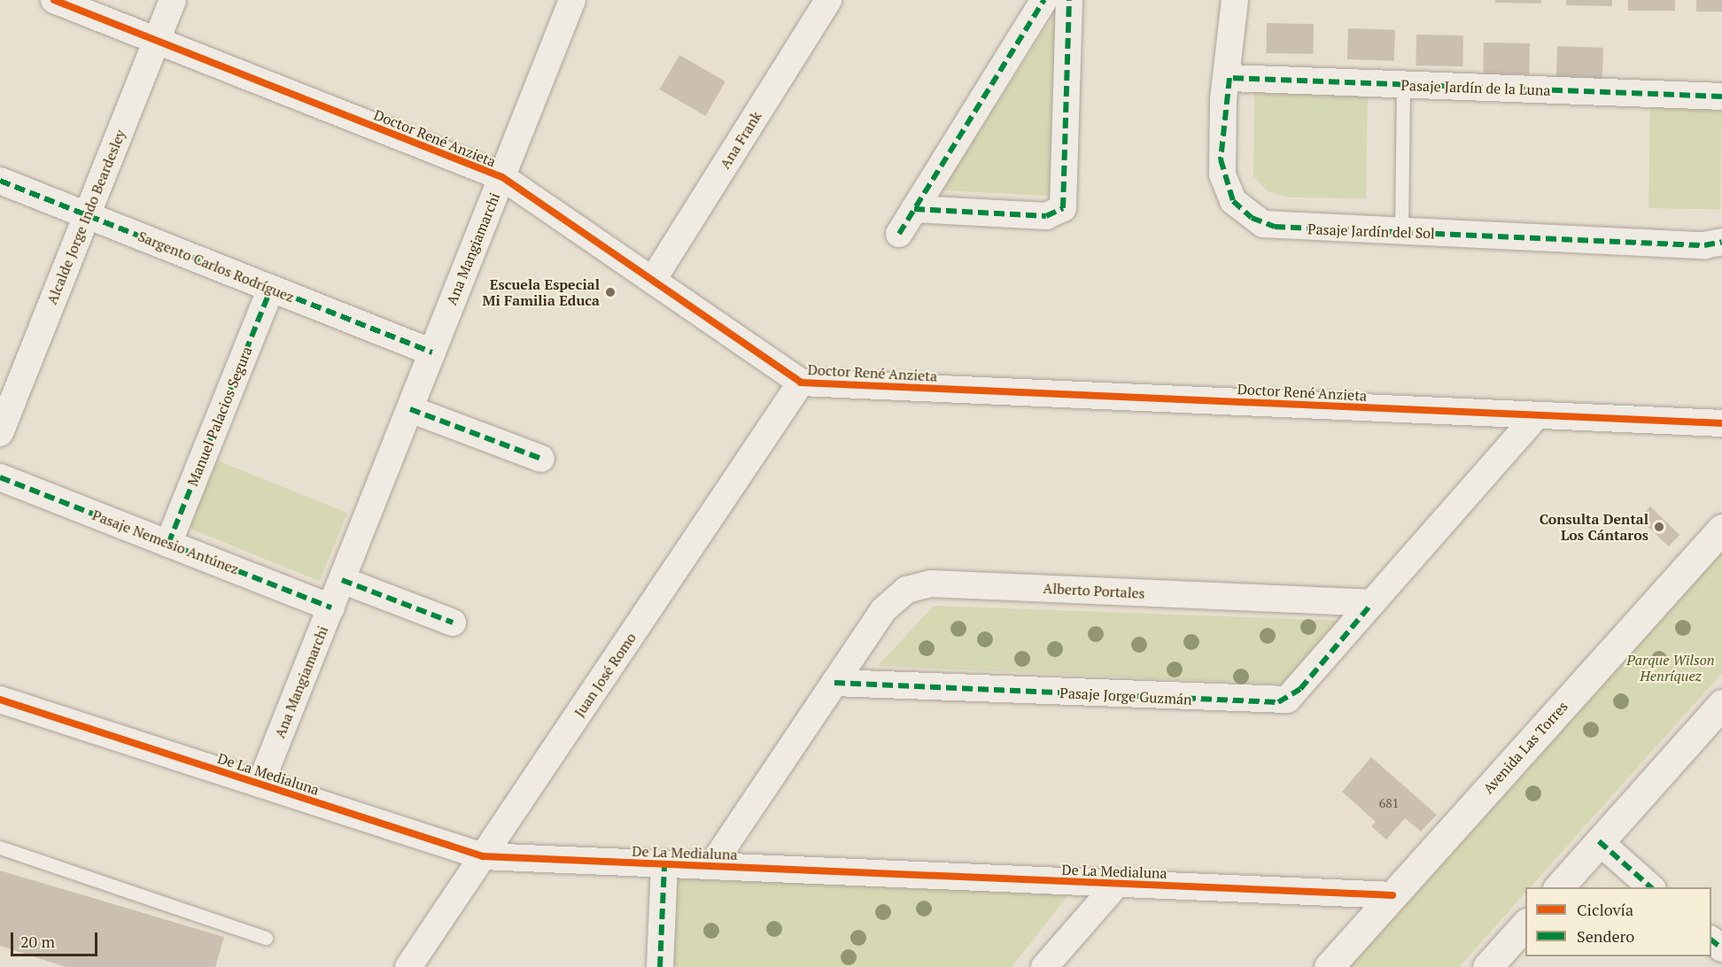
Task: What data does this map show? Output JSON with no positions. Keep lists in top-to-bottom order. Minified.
{"streets":{"street":["Pasaje Jardín de la Luna","Doctor René Anzieta","Ana Frank","Alcalde Jorge Indo Beardesley","Pasaje Jardín del Sol","Ana Mangiamarchi","Sargento Carlos Rodríguez","Manuel Palacios Segura","Pasaje Nemesio Antúnez","Alberto Portales","Juan José Romo","Pasaje Jorge Guzmán","Avenida Las Torres","De La Medialuna"]},"crossings":[["Pasaje Jardín de la Luna","Pasaje Jardín del Sol"],["Doctor René Anzieta","Ana Frank"],["Doctor René Anzieta","Alcalde Jorge Indo Beardesley"],["Doctor René Anzieta","Ana Mangiamarchi"],["Doctor René Anzieta","Juan José Romo"],["Alcalde Jorge Indo Beardesley","Sargento Carlos Rodríguez"],["Ana Mangiamarchi","Sargento Carlos Rodríguez"],["Ana Mangiamarchi","Pasaje Nemesio Antúnez"],["Ana Mangiamarchi","De La Medialuna"],["Sargento Carlos Rodríguez","Manuel Palacios Segura"],["Manuel Palacios Segura","Pasaje Nemesio Antúnez"],["Alberto Portales","Pasaje Jorge Guzmán"],["Alberto Portales","De La Medialuna"],["Juan José Romo","De La Medialuna"],["Avenida Las Torres","De La Medialuna"]],"parks":["Parque Wilson Henríquez"],"places":["Escuela Especial Mi Familia Educa","Consulta Dental Los Cántaros"],"house_numbers":["681"],"legend":["Ciclovía","Sendero"],"scale_bar":"20 m"}
